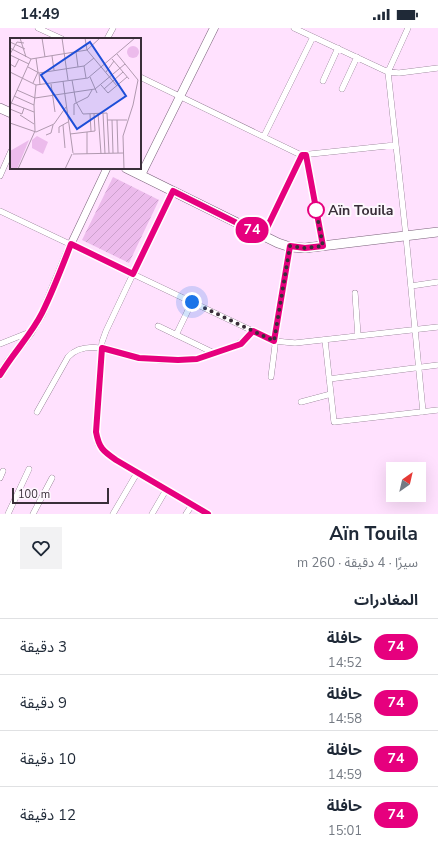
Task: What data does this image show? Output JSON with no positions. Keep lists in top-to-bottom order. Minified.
{"places":["Aïn Touila"],"lines":["bus line 74"],"scale_bar":"100 m","north":"top right","page":{"status":"14:49","on_map":"74","scale":"100 m","heading":[["Aïn Touila","سيرًا · 4 دقيقة · 260 m"],"المغادرات"],"list":[{"mark":"74","name":"حافلة","note":"14:52","value":"3 دقيقة"},{"mark":"74","name":"حافلة","note":"14:58","value":"9 دقيقة"},{"mark":"74","name":"حافلة","note":"14:59","value":"10 دقيقة"},{"mark":"74","name":"حافلة","note":"15:01","value":"12 دقيقة"}]}}
